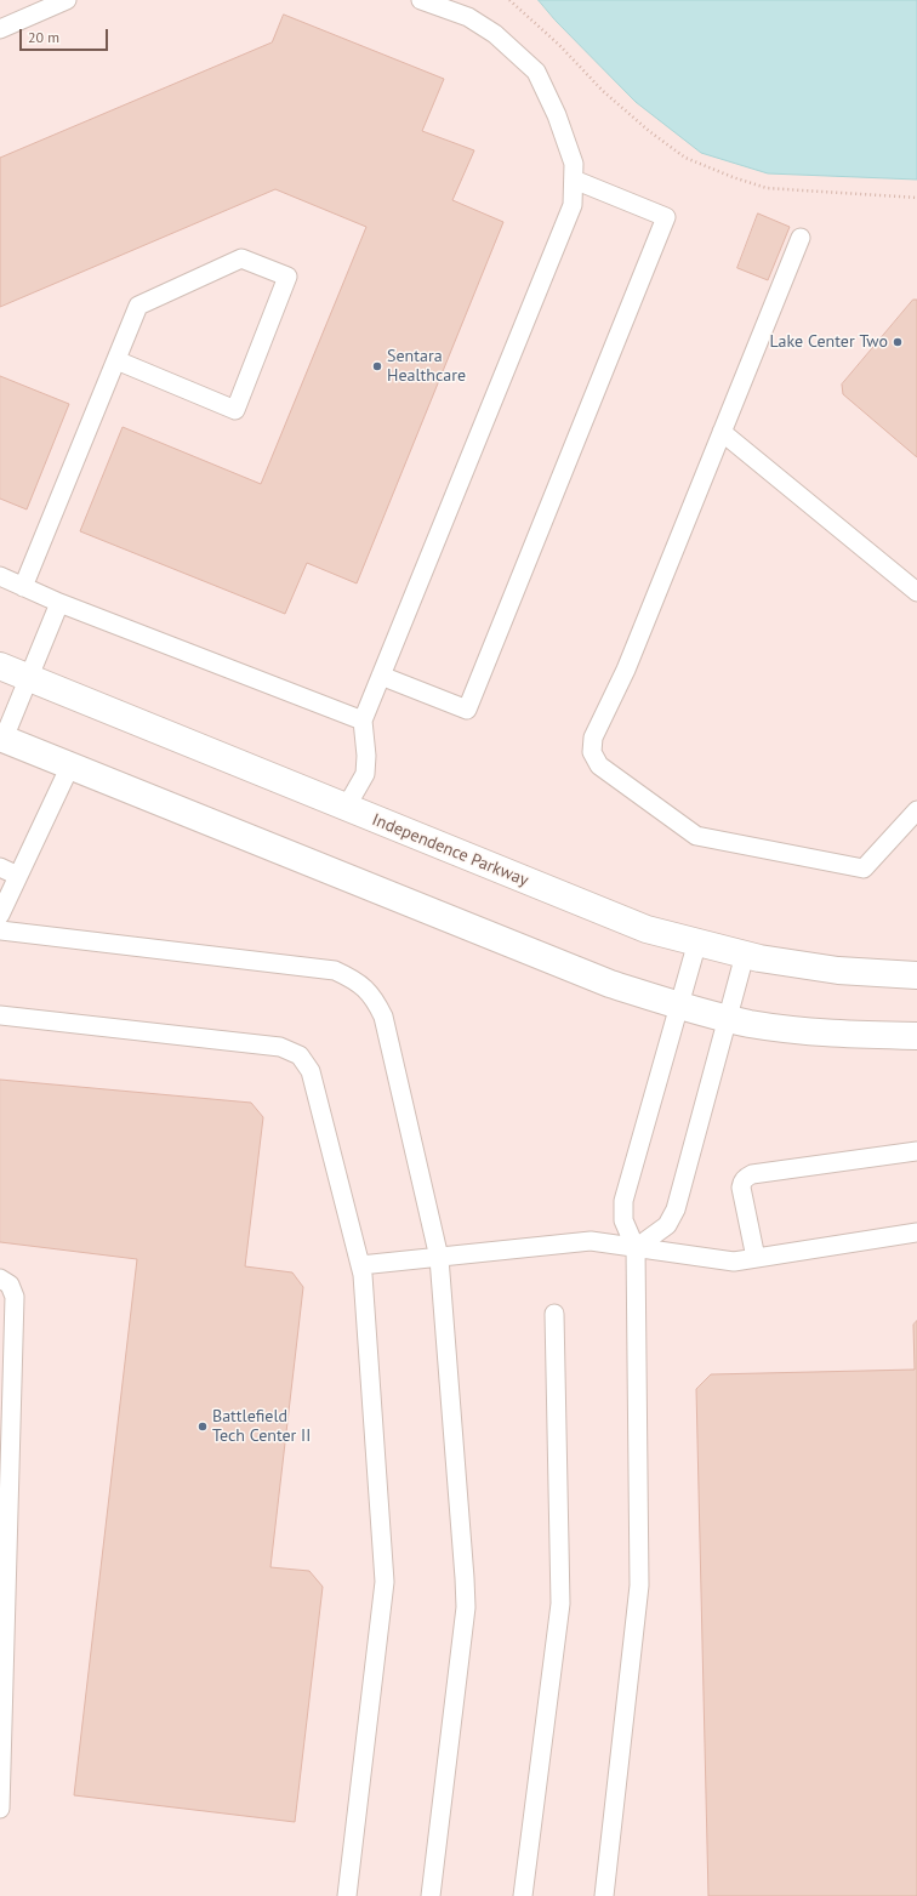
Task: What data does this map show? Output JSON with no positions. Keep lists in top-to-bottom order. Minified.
{"streets":{"street":["Independence Parkway"]},"places":["Lake Center Two","Sentara Healthcare","Battlefield Tech Center II"],"scale_bar":"20 m"}
